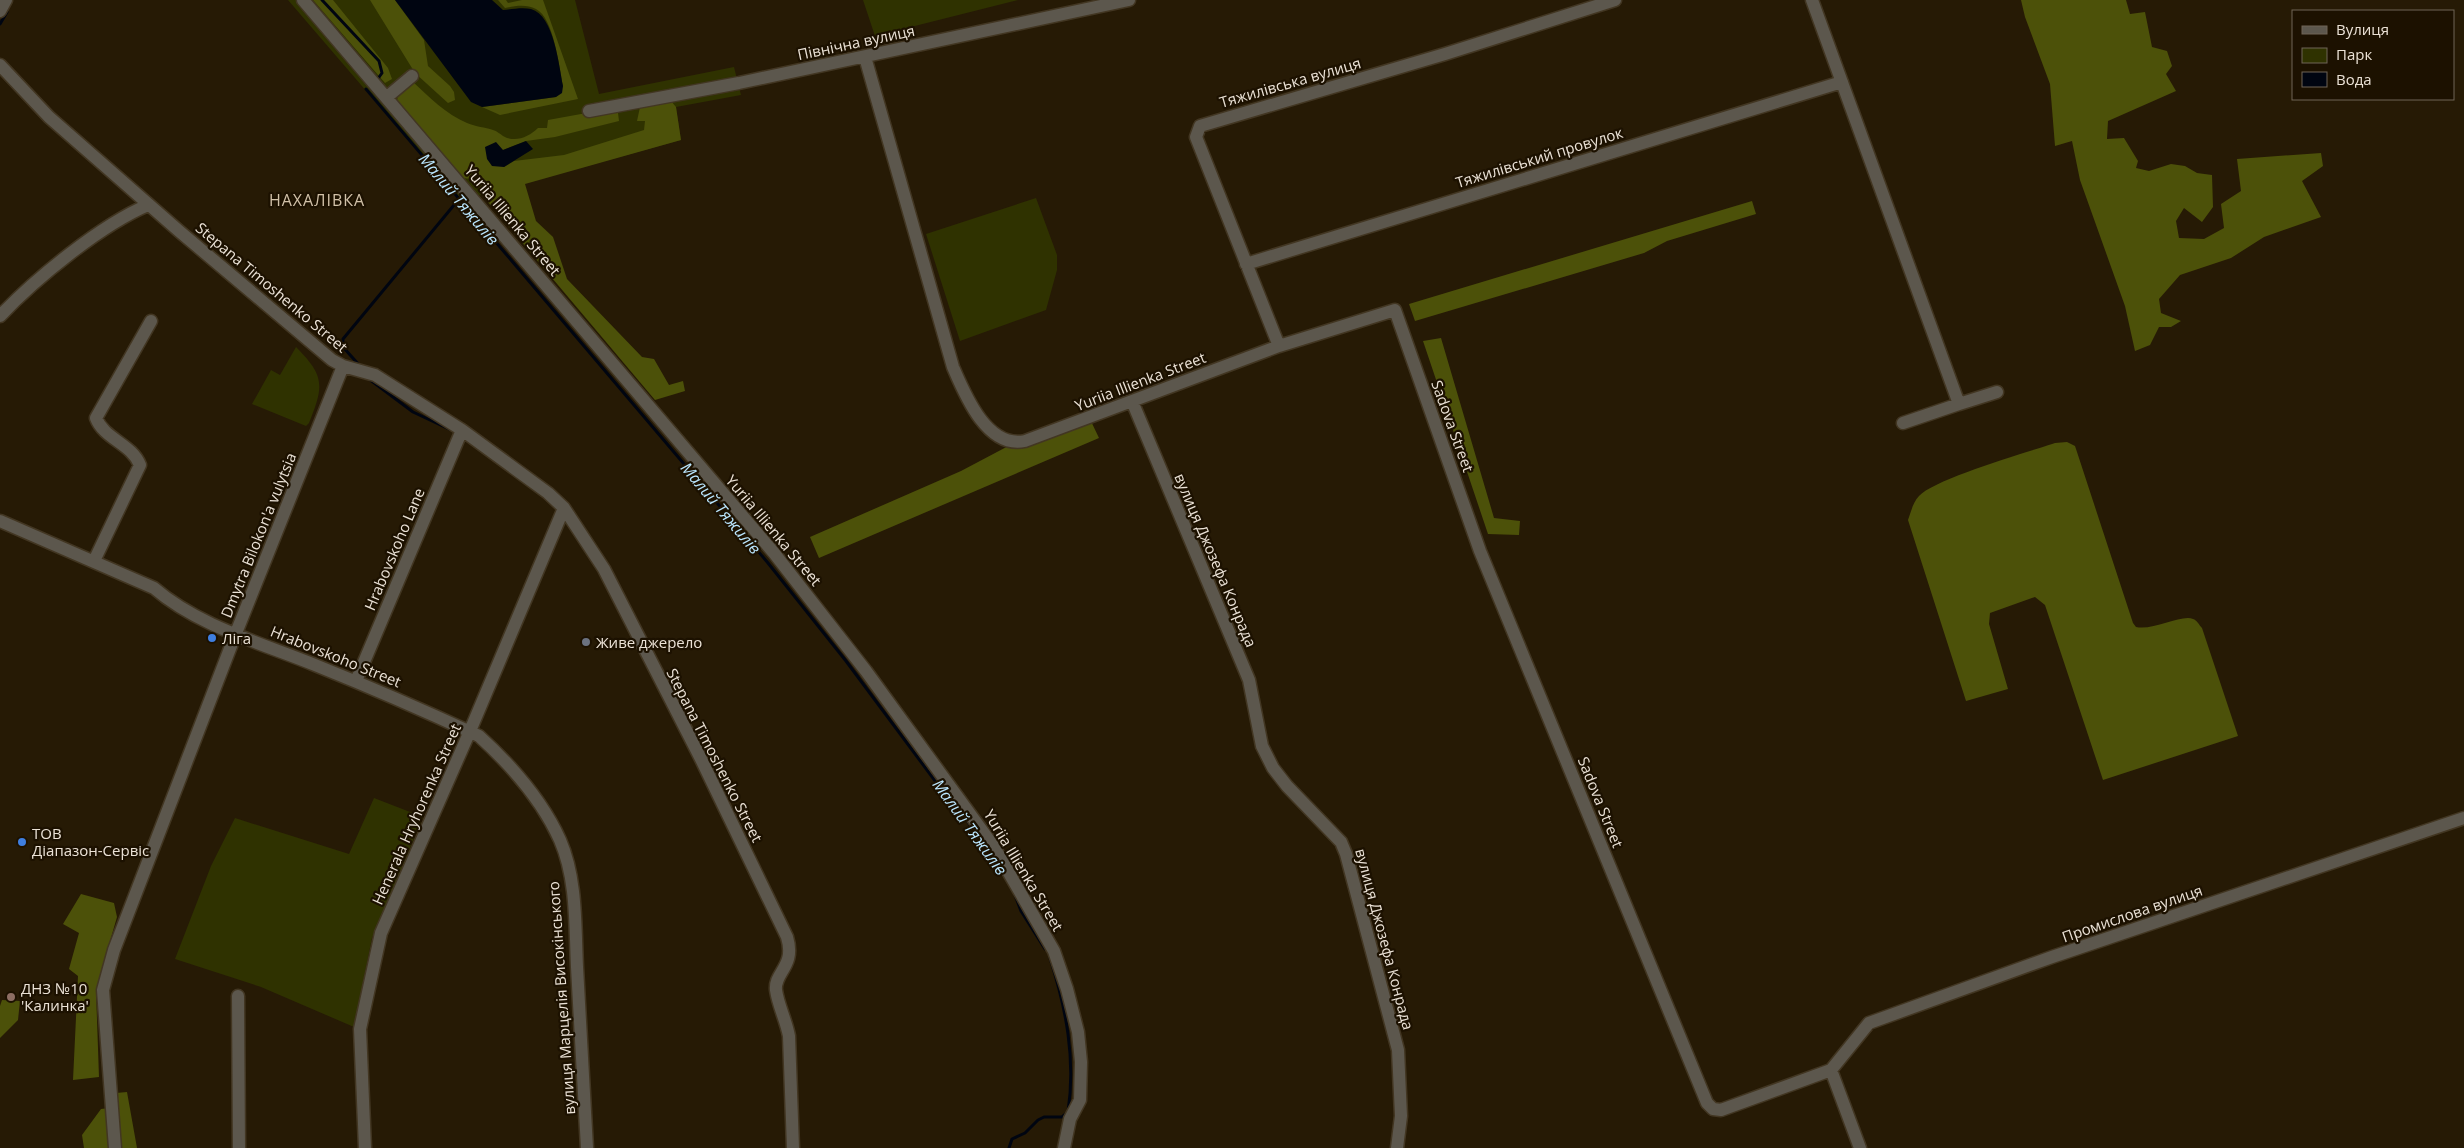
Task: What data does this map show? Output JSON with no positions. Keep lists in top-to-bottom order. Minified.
{"streets":{"street":["Північна вулиця","Тяжилівська вулиця","Тяжилівський провулок","Yuriia Illienka Street","Stepana Timoshenko Street","Sadova Street","Dmytra Bilokon'a vulytsia","Hrabovskoho Lane","вулиця Джозефа Конрада","Hrabovskoho Street","Henerala Hryhorenka Street","Промислова вулиця","вулиця Марцелія Високінського"]},"crossings":[["Північна вулиця","Yuriia Illienka Street"],["Тяжилівська вулиця","Тяжилівський провулок"],["Тяжилівська вулиця","Yuriia Illienka Street"],["Yuriia Illienka Street","Sadova Street"],["Yuriia Illienka Street","вулиця Джозефа Конрада"],["Stepana Timoshenko Street","Dmytra Bilokon'a vulytsia"],["Stepana Timoshenko Street","Hrabovskoho Lane"],["Stepana Timoshenko Street","Henerala Hryhorenka Street"],["Sadova Street","Промислова вулиця"],["Dmytra Bilokon'a vulytsia","Hrabovskoho Street"],["Hrabovskoho Lane","Hrabovskoho Street"],["Hrabovskoho Street","Henerala Hryhorenka Street"],["Hrabovskoho Street","вулиця Марцелія Високінського"],["Henerala Hryhorenka Street","вулиця Марцелія Високінського"]],"districts":["НАХАЛІВКА"],"water":["Малий Тяжилів"],"places":["Ліга","Живе джерело","ТОВ Діапазон-Сервіс","ДНЗ №10 'Калинка'"],"legend":["Вулиця","Парк","Вода"]}
